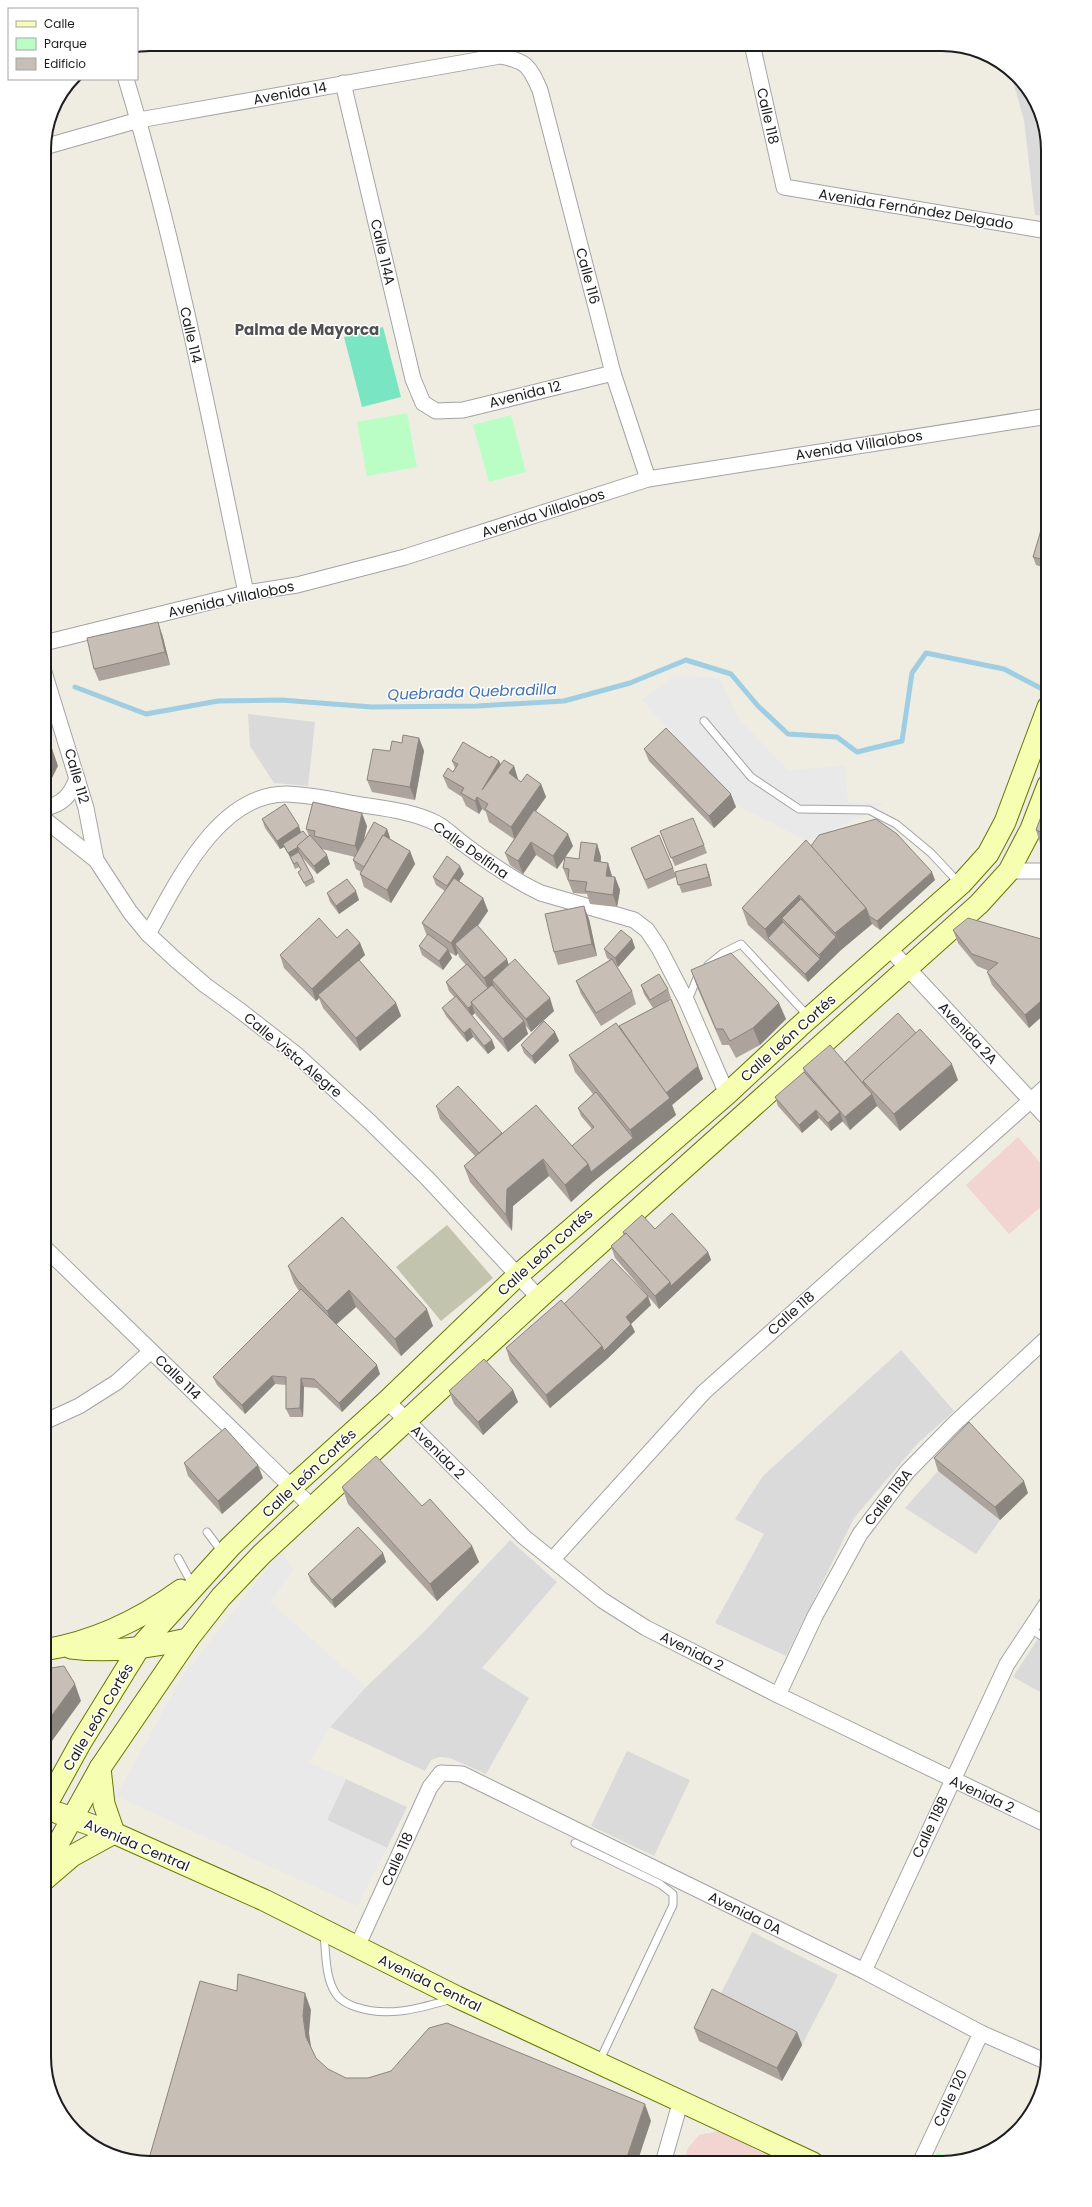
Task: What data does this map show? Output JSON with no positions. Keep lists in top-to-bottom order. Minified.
{"streets":{"main road":["Calle León Cortés","Avenida Central"],"street":["Avenida 14","Calle 118","Avenida Fernández Delgado","Calle 114A","Calle 116","Calle 114","Avenida 12","Avenida Villalobos","Calle 112","Calle Delfina","Avenida 2A","Calle Vista Alegre","Avenida 2","Calle 118A","Calle 118B","Avenida 0A","Calle 120"]},"crossings":[["Avenida 14","Calle 114A"],["Avenida 14","Calle 116"],["Avenida 14","Calle 114"],["Calle 118","Avenida Fernández Delgado"],["Calle 118","Avenida 2A"],["Calle 118","Avenida 2"],["Calle 118","Avenida Central"],["Calle 118","Avenida 0A"],["Calle 114A","Avenida 12"],["Calle 116","Avenida 12"],["Calle 116","Avenida Villalobos"],["Calle 114","Avenida Villalobos"],["Calle 114","Calle León Cortés"],["Calle 112","Calle Vista Alegre"],["Calle Delfina","Calle León Cortés"],["Calle Delfina","Calle Vista Alegre"],["Avenida 2A","Calle León Cortés"],["Calle León Cortés","Calle Vista Alegre"],["Calle León Cortés","Avenida 2"],["Calle León Cortés","Avenida Central"],["Avenida 2","Calle 118A"],["Avenida 2","Calle 118B"],["Calle 118B","Avenida 0A"],["Avenida 0A","Calle 120"]],"districts":["Palma de Mayorca"],"water":["Quebrada Quebradilla"],"legend":["Calle","Parque","Edificio"]}
